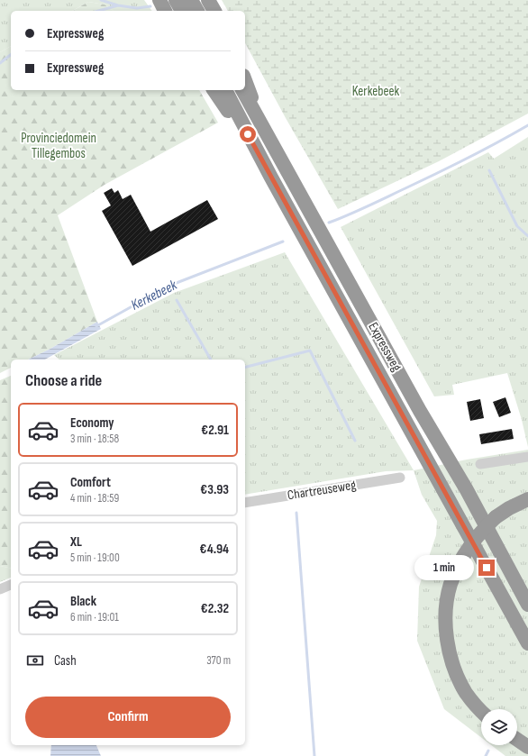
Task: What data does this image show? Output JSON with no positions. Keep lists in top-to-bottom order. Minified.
{"streets":{"highway":["Expressweg"],"street":["Chartreuseweg"]},"water":["Kerkebeek"],"parks":["Kerkebeek","Provinciedomein Tillegembos"],"page":{"banner":["Expressweg","Expressweg"],"heading":"Choose a ride","list":[{"name":"Economy","note":"3 min · 18:58","value":"€2.91"},{"name":"Comfort","note":"4 min · 18:59","value":"€3.93"},{"name":"XL","note":"5 min · 19:00","value":"€4.94"},{"name":"Black","note":"6 min · 19:01","value":"€2.32"}],"bubble":"1 min","pay":["Cash","370 m"],"buttons":"Confirm"}}
